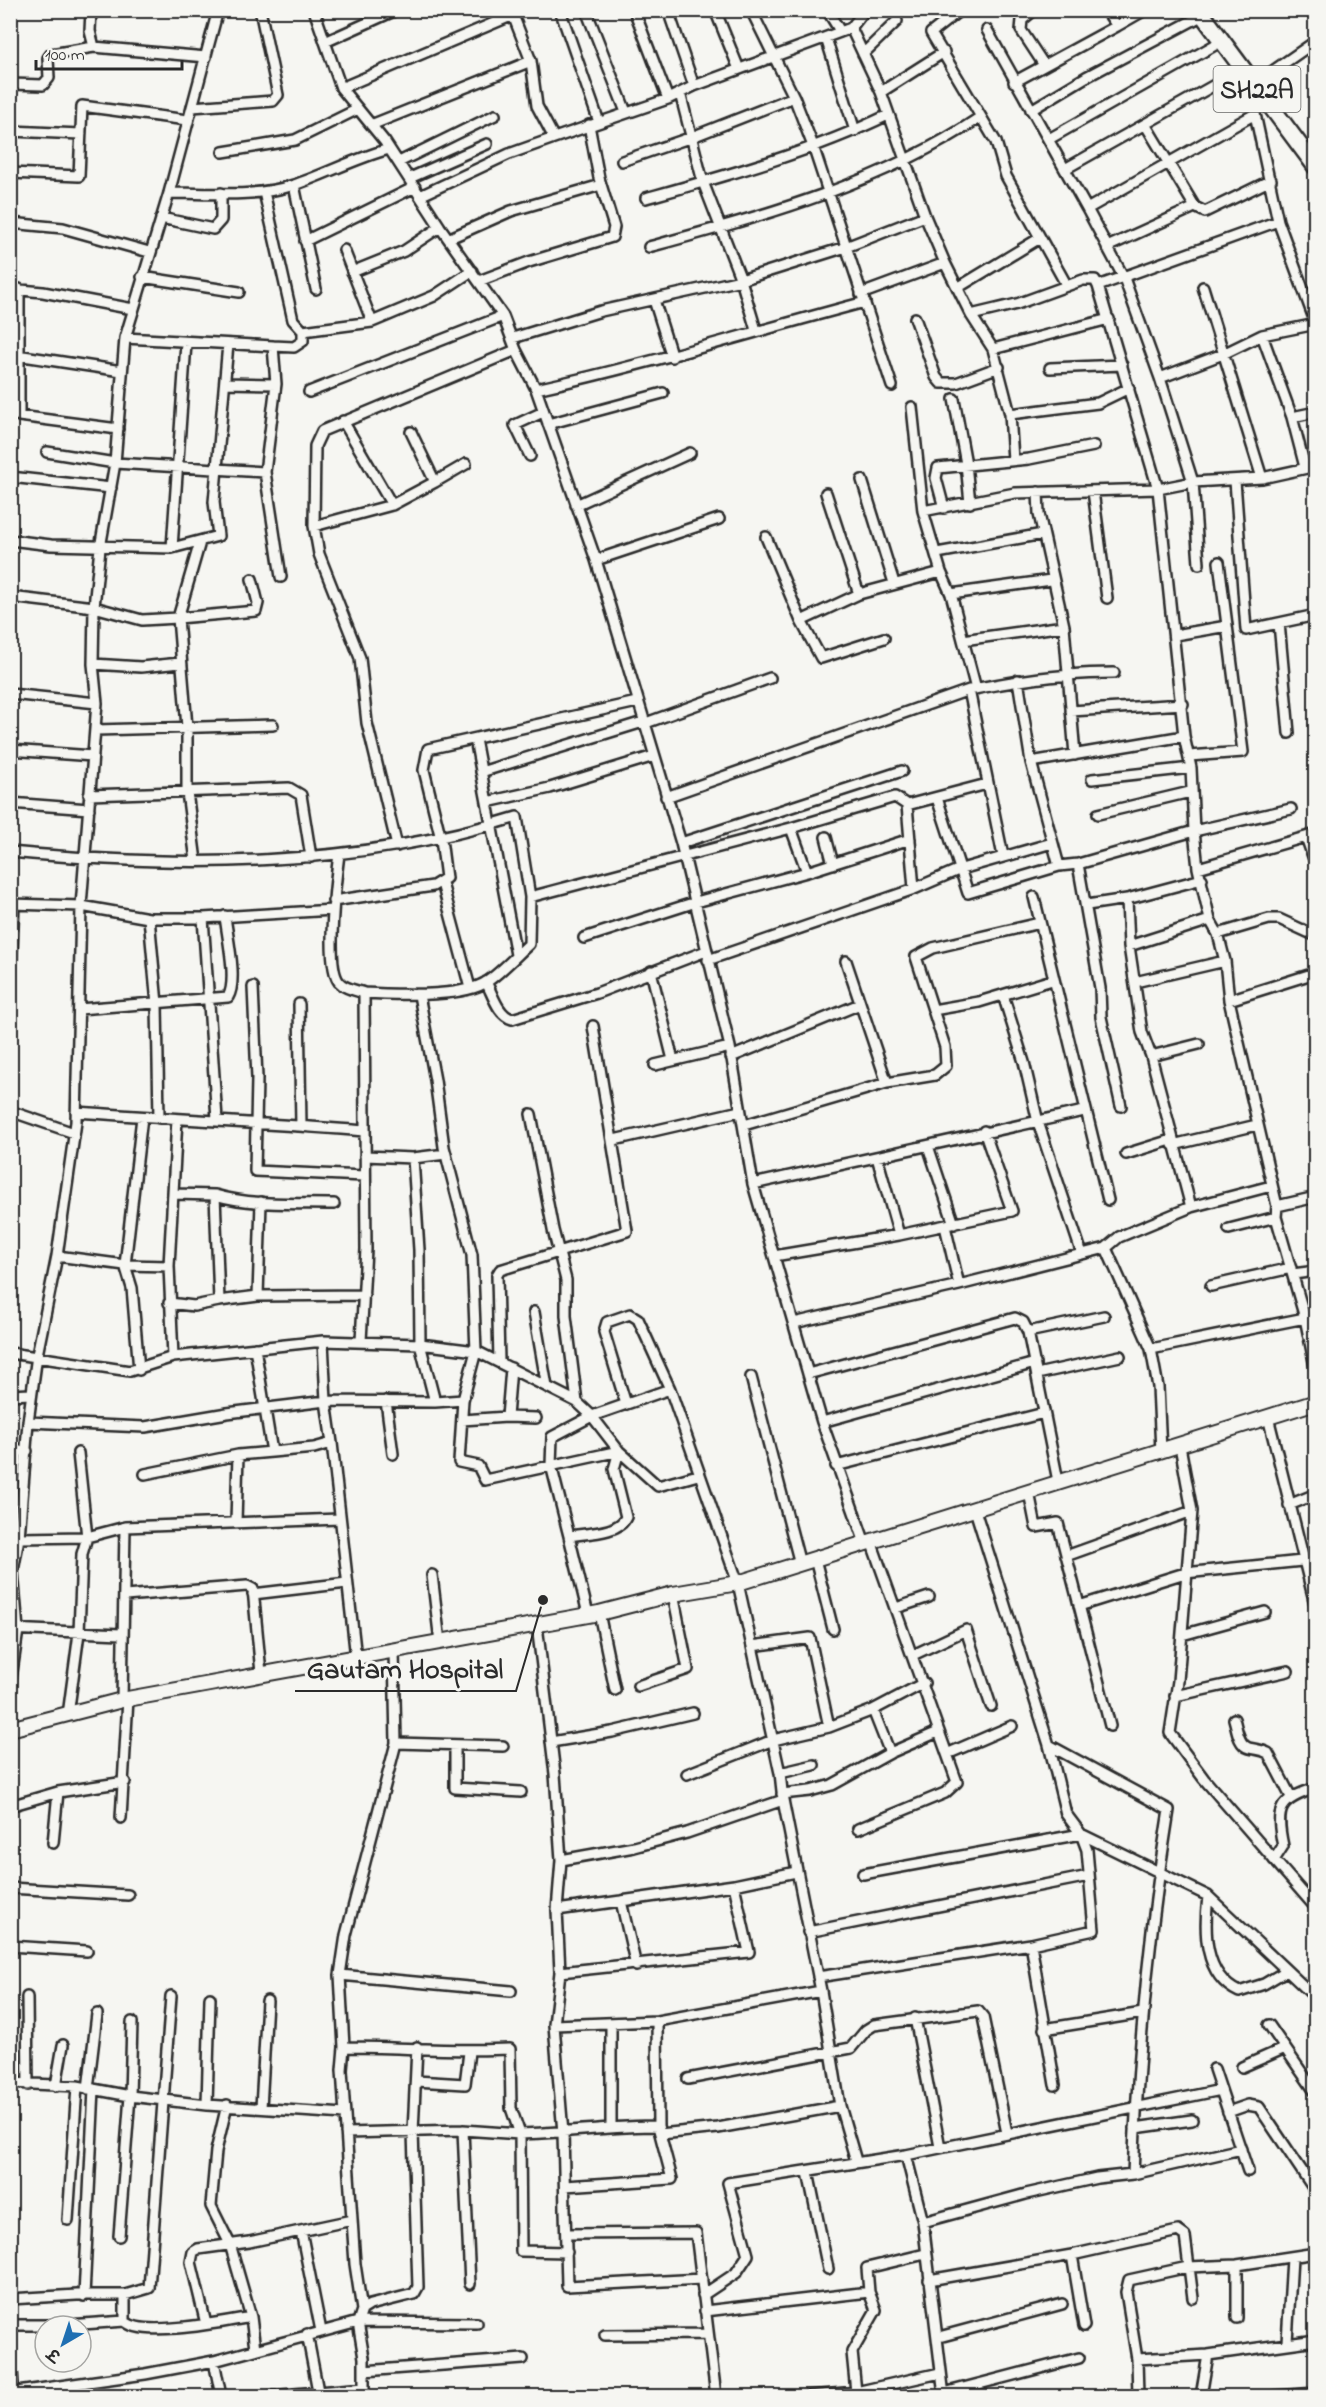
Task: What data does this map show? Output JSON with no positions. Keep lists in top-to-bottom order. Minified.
{"streets":{"main road":["SH22A"]},"places":["Gautam Hospital"],"scale_bar":"100 m","north":"bottom left"}
